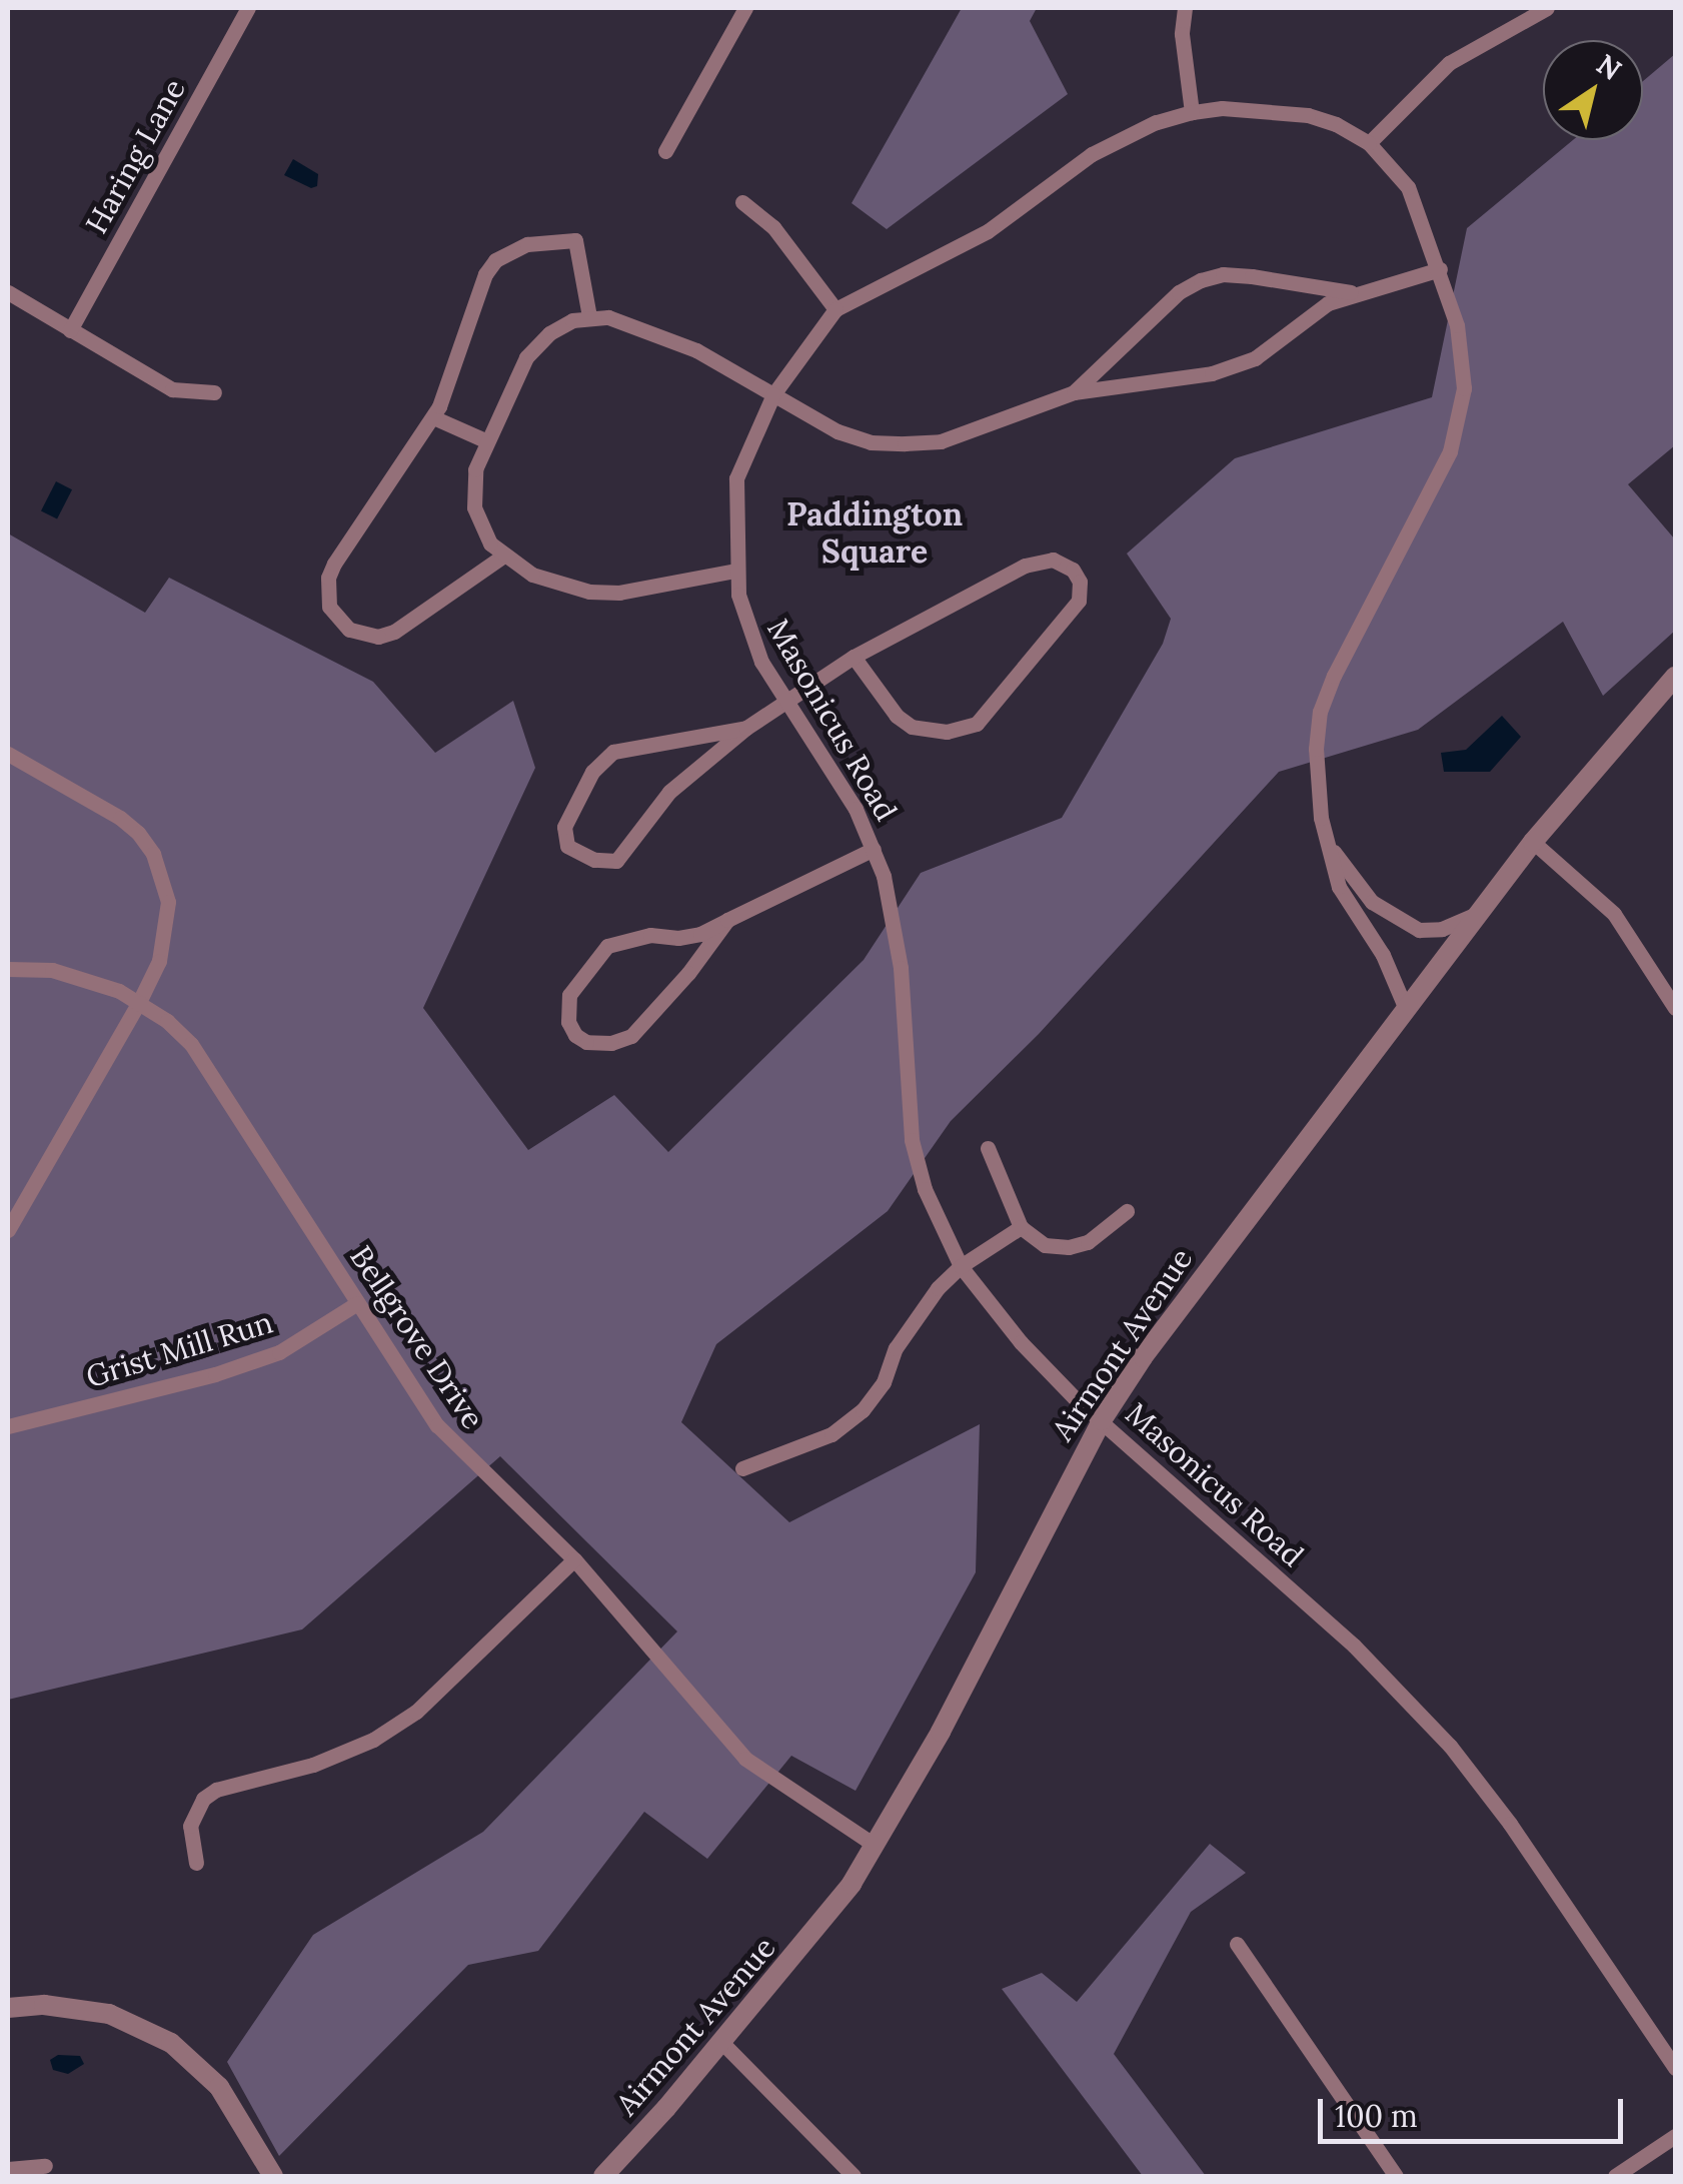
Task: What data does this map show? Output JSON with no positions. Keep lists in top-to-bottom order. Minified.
{"streets":{"street":["Haring Lane","Masonicus Road","Bellgrove Drive","Airmont Avenue","Grist Mill Run"]},"crossings":[["Masonicus Road","Airmont Avenue"],["Bellgrove Drive","Airmont Avenue"],["Bellgrove Drive","Grist Mill Run"]],"districts":["Paddington Square"],"scale_bar":"100 m","north":"top right"}
